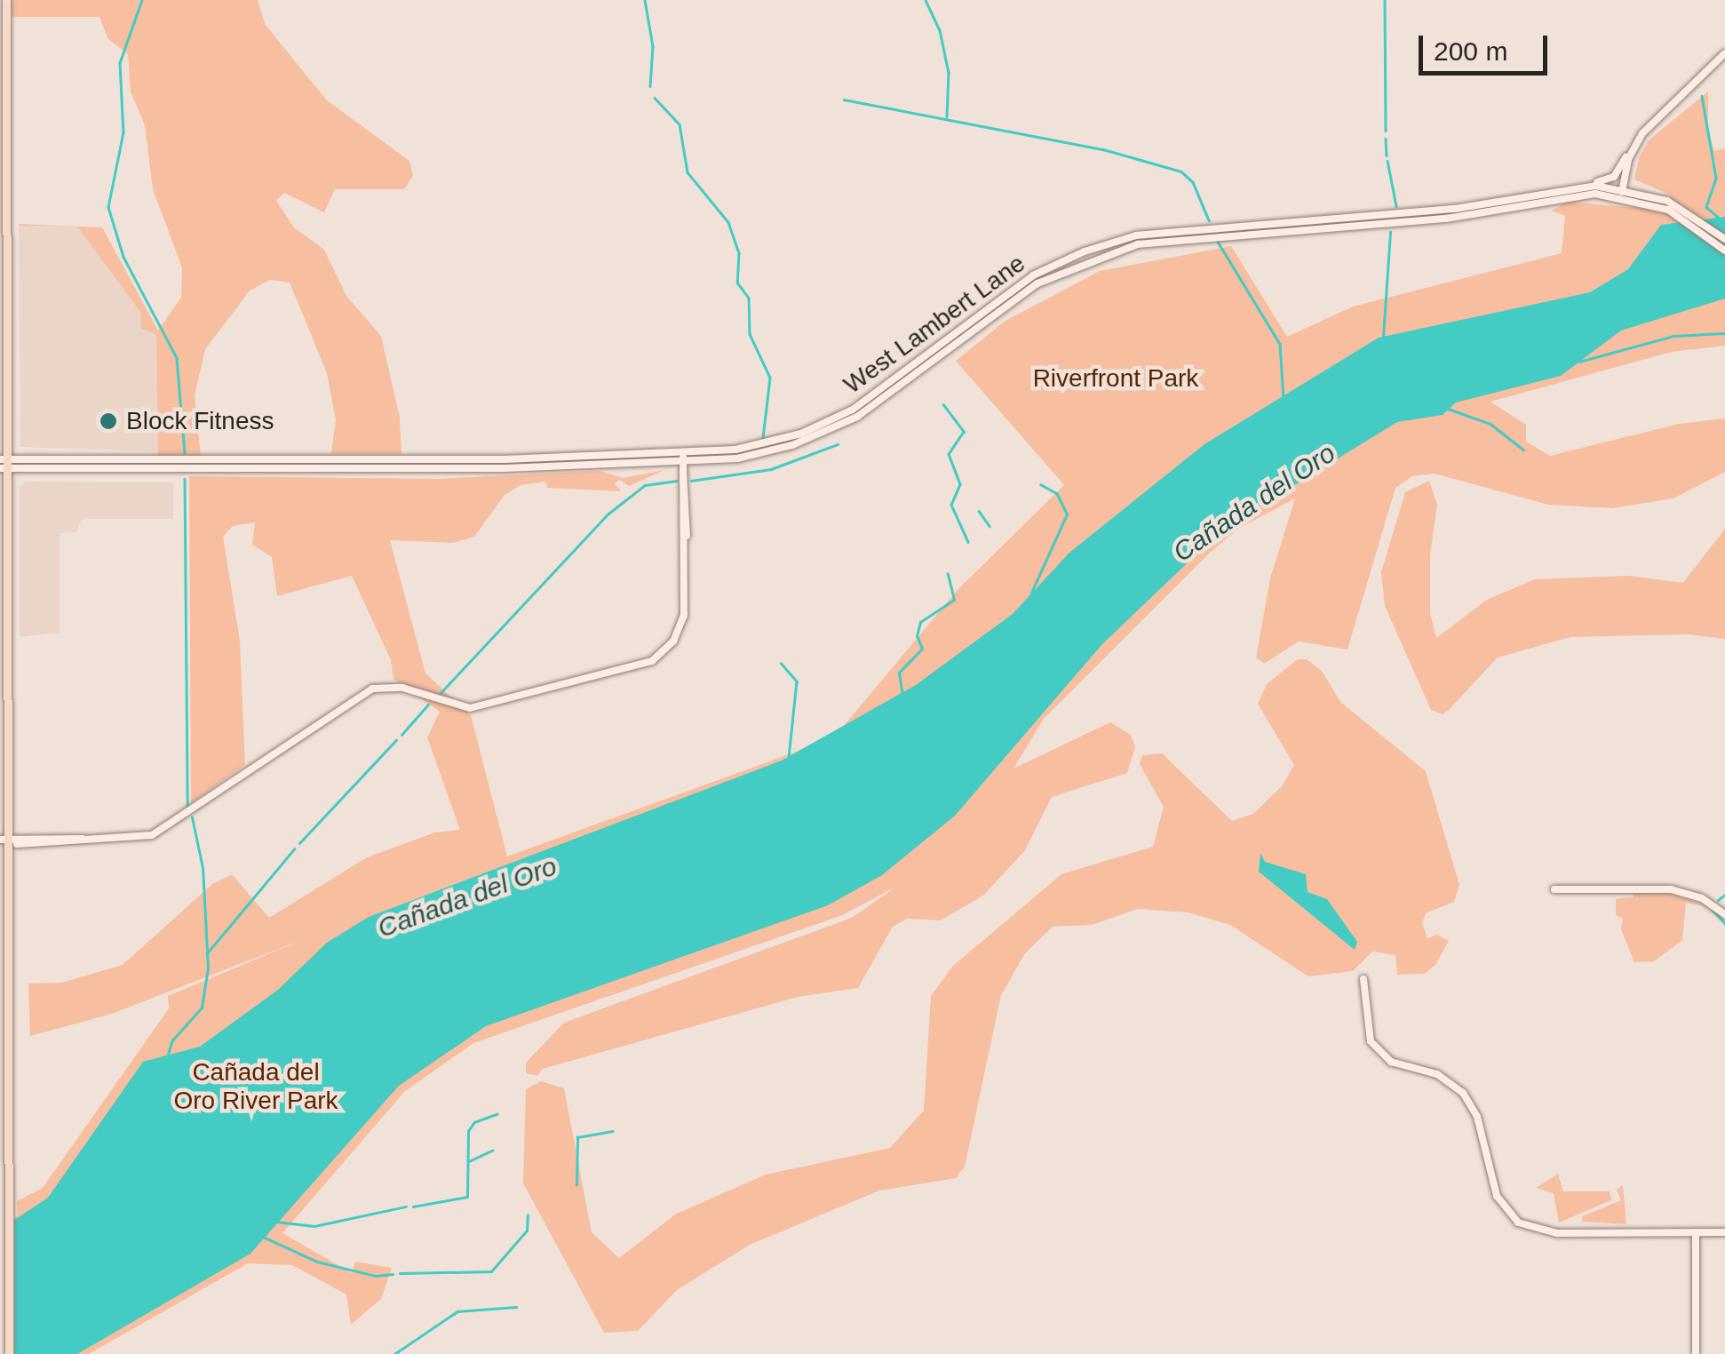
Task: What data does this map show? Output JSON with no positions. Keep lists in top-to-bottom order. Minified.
{"streets":{"main road":["West Lambert Lane"]},"water":["Cañada del Oro"],"parks":["Riverfront Park","Cañada del Oro River Park"],"places":["Block Fitness"],"scale_bar":"200 m"}
